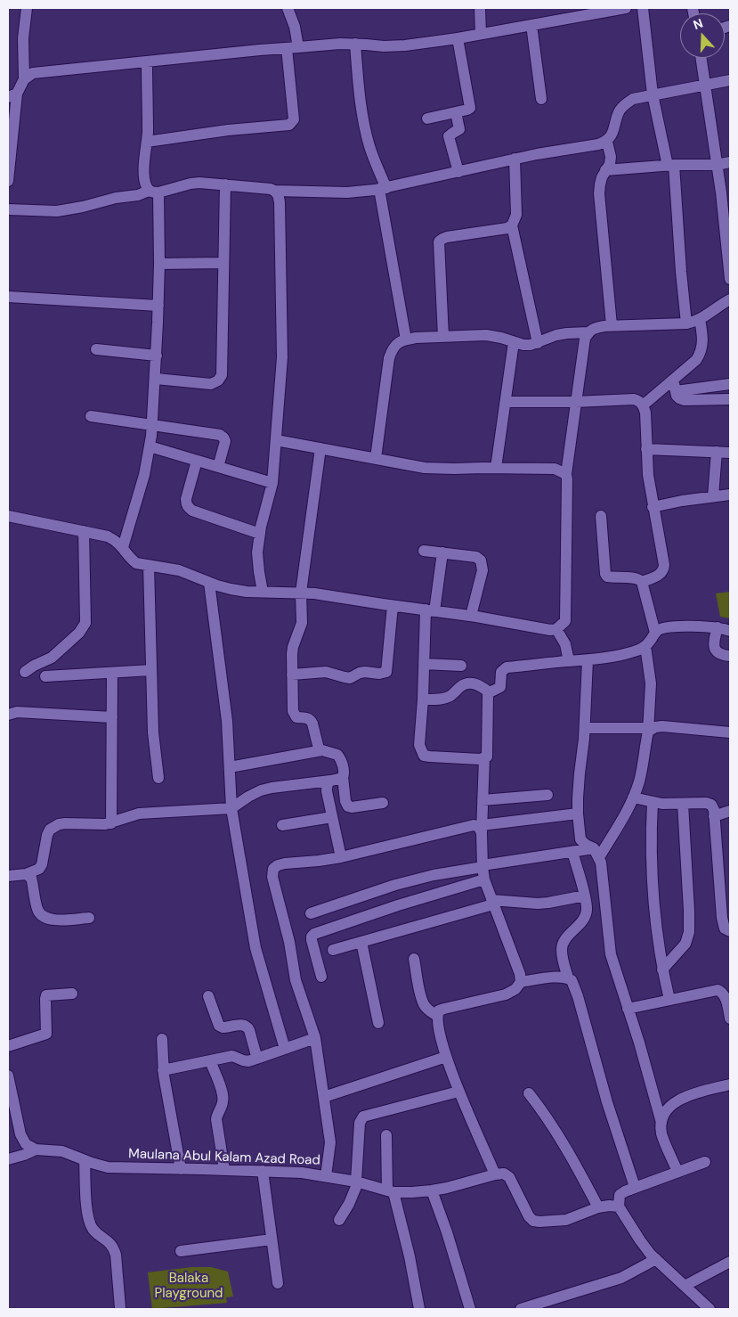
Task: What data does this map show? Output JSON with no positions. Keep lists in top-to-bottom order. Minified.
{"streets":{"street":["Maulana Abul Kalam Azad Road"]},"parks":["Balaka Playground"],"north":"top"}
